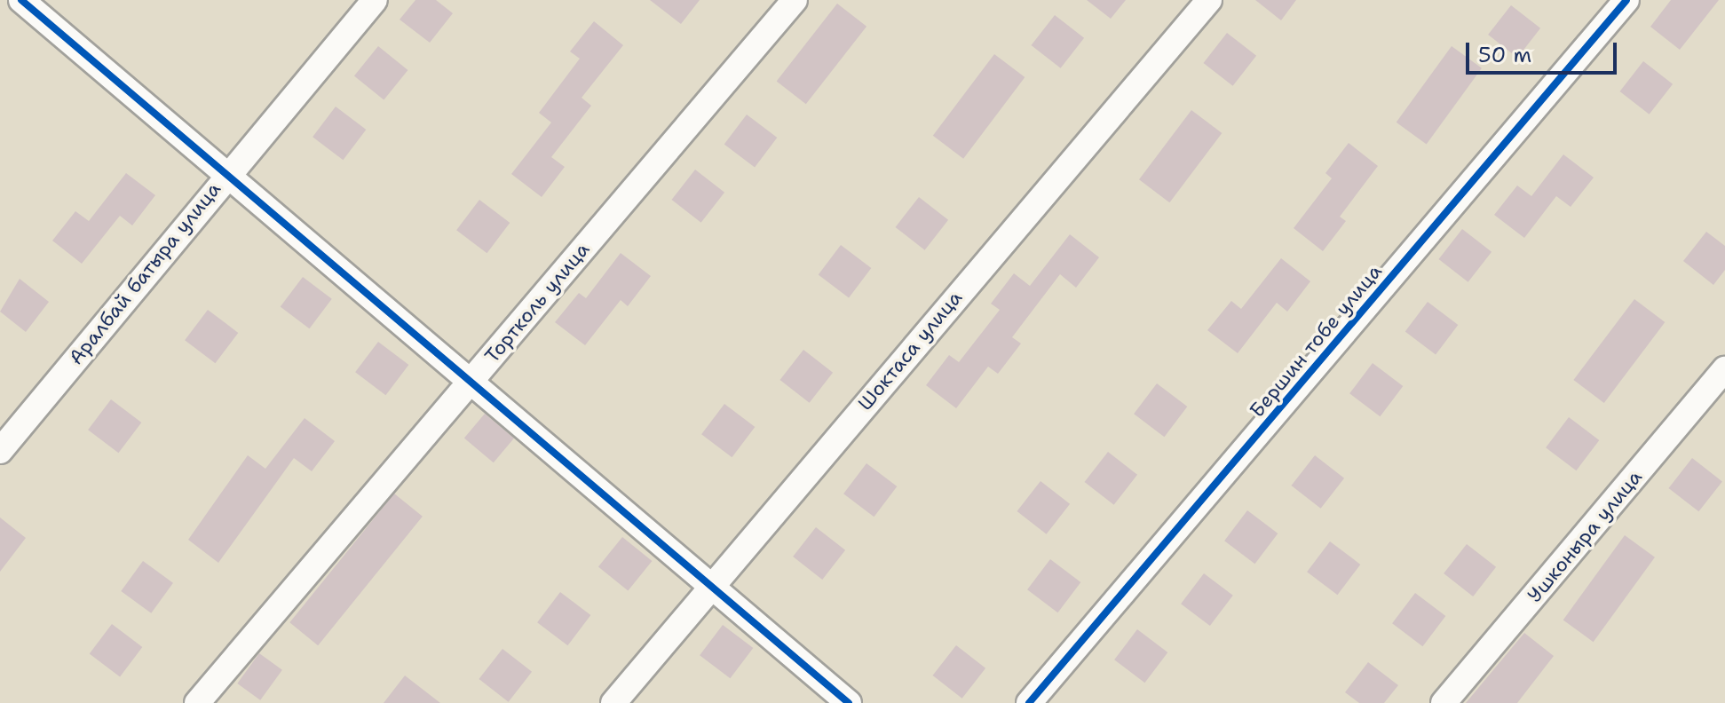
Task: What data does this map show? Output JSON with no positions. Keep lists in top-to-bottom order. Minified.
{"streets":{"street":["Аралбай батыра улица","Тортколь улица","Бершин тобе улица","Шоктаса улица","Ушконыра улица"]},"scale_bar":"50 m"}
